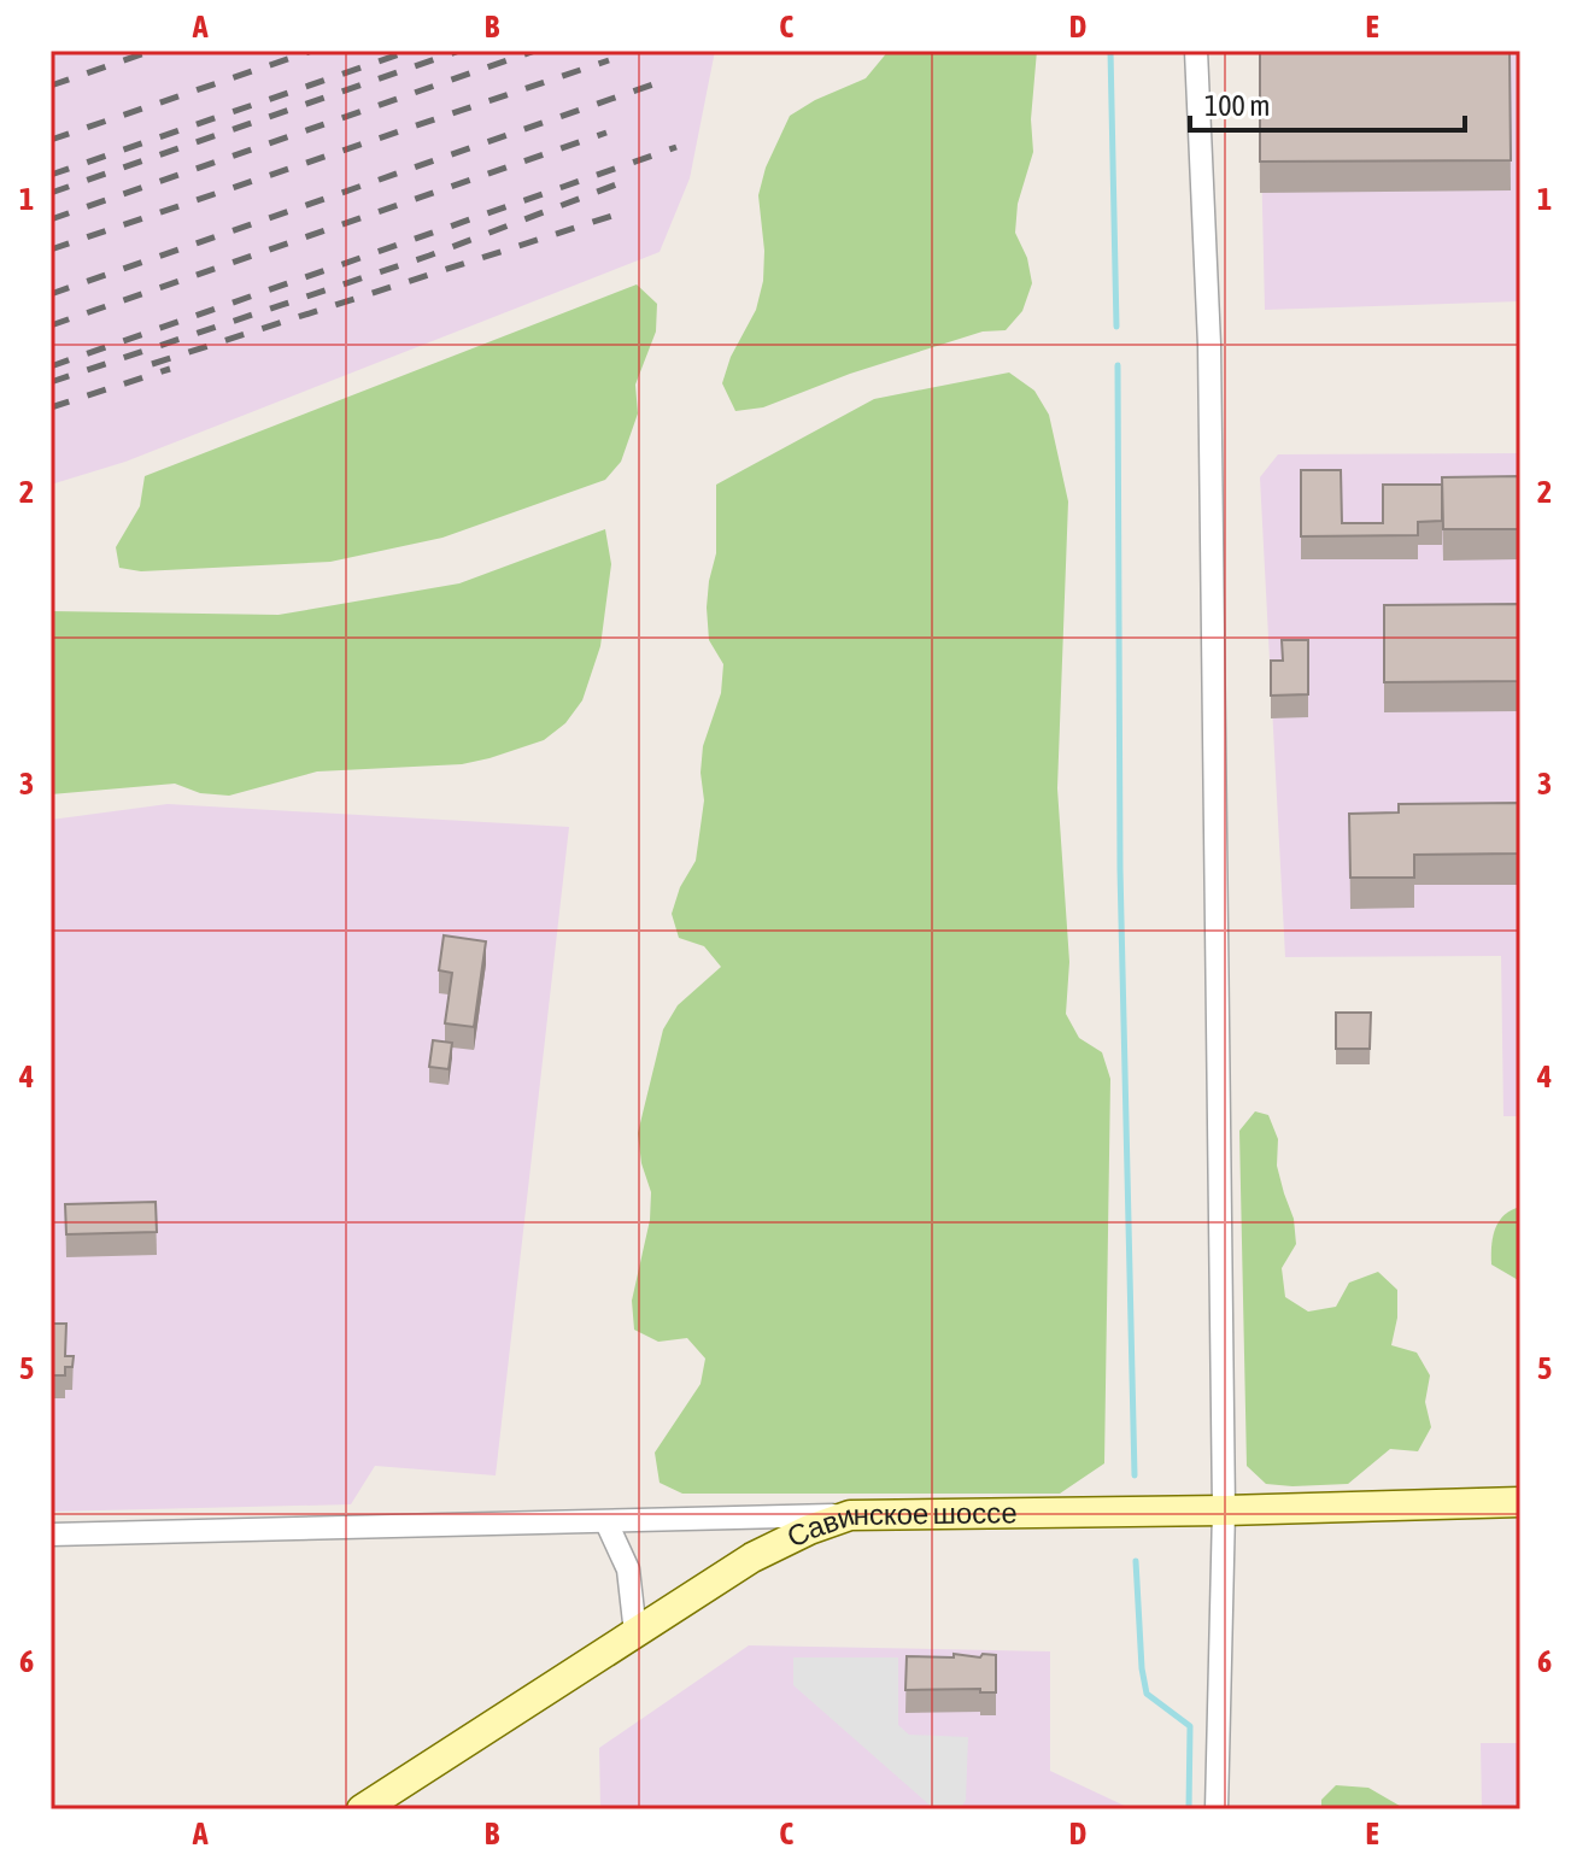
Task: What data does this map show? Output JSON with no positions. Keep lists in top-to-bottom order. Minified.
{"streets":{"street":["Савинское шоссе"]},"scale_bar":"100 m","grid":{"columns":["A","B","C","D","E"],"rows":["1","2","3","4","5","6"]}}
